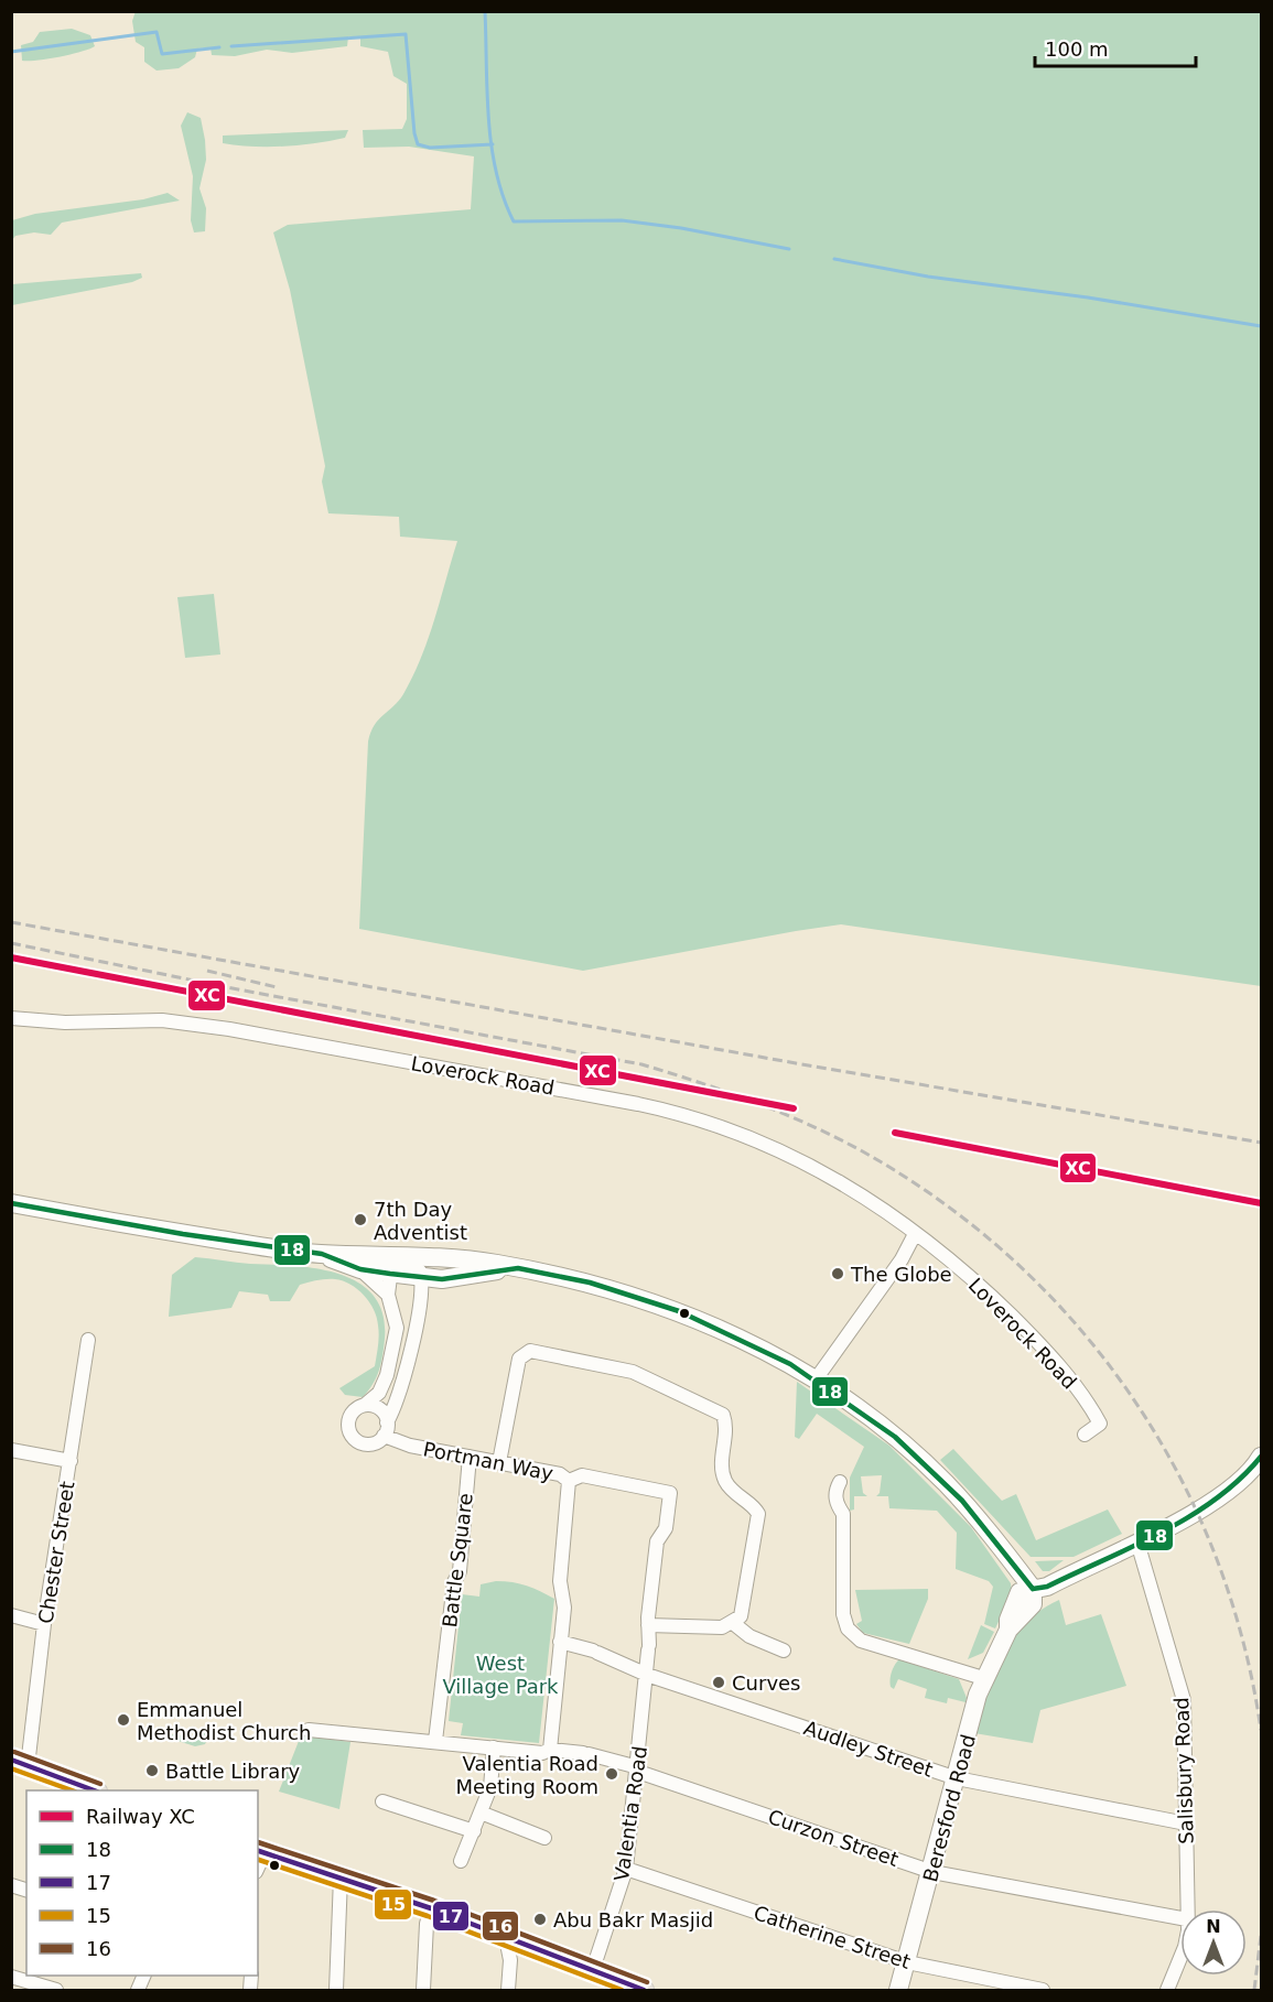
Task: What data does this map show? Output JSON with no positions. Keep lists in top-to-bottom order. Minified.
{"streets":{"street":["Loverock Road","Portman Way","Chester Street","Battle Square","Audley Street","Salisbury Road","Beresford Road","Valentia Road","Curzon Street","Catherine Street"]},"crossings":[["Portman Way","Battle Square"],["Portman Way","Valentia Road"],["Battle Square","Curzon Street"],["Audley Street","Salisbury Road"],["Audley Street","Beresford Road"],["Audley Street","Valentia Road"],["Beresford Road","Curzon Street"],["Beresford Road","Catherine Street"],["Valentia Road","Curzon Street"],["Valentia Road","Catherine Street"]],"parks":["West Village Park"],"places":["7th Day Adventist","The Globe","Curves","Emmanuel Methodist Church","Battle Library","Valentia Road Meeting Room","Abu Bakr Masjid"],"lines":["rail line XC","transit line 18","transit line 16","transit line 17","transit line 15"],"legend":["Railway XC","18","17","15","16"],"scale_bar":"100 m","north":"top"}
